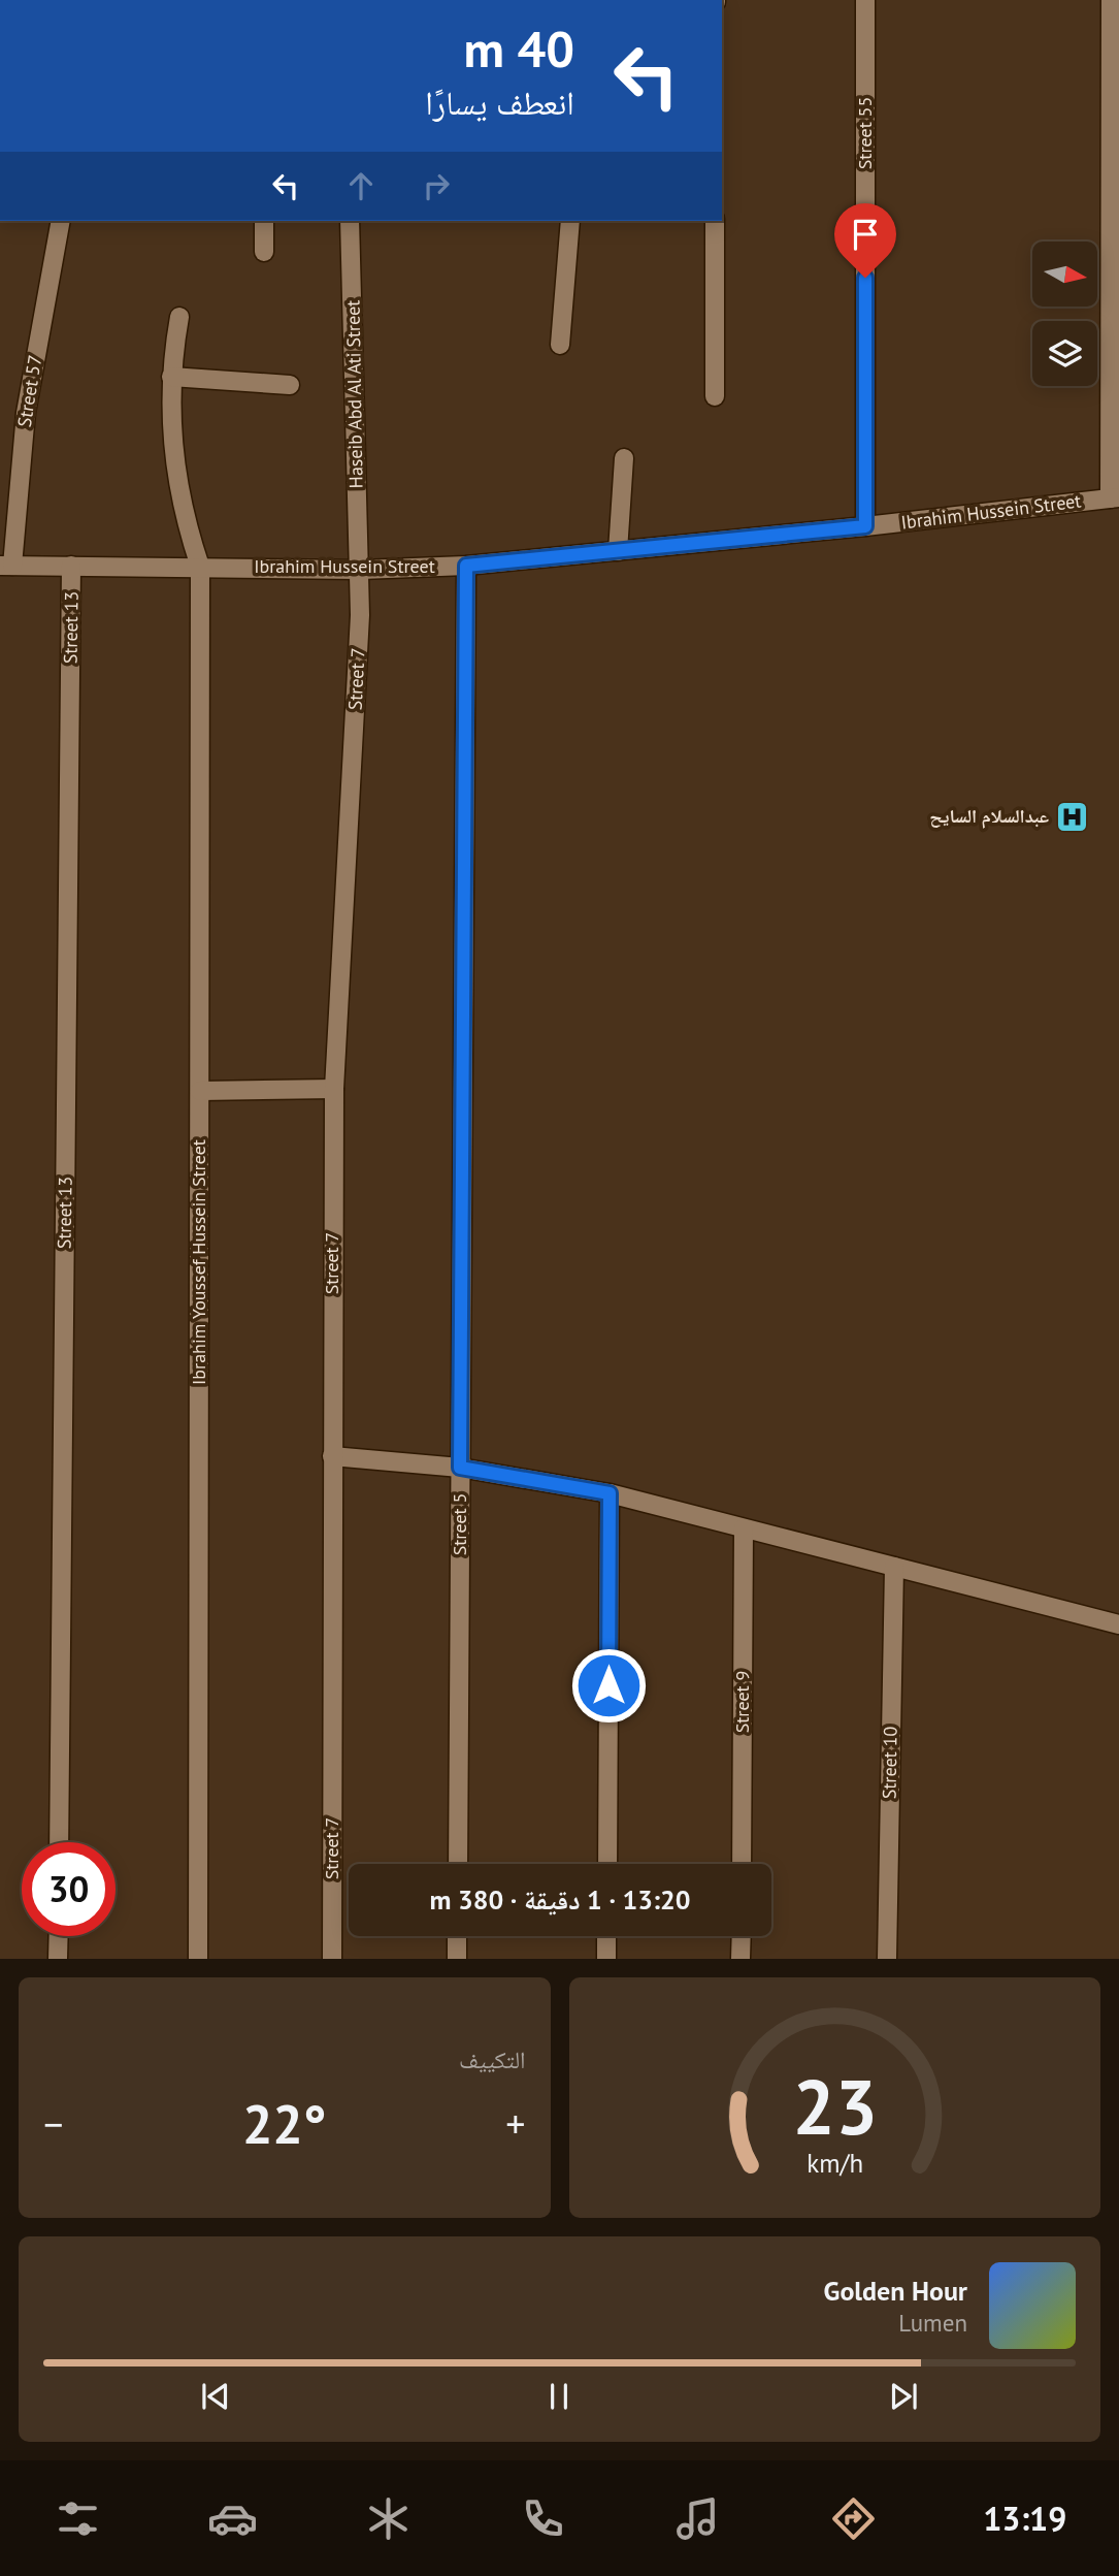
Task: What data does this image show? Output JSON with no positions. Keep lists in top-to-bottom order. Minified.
{"streets":{"street":["Street 55","Street 57","Haseib Abd Al Ati Street","Ibrahim Hussein Street","Street 13","Street 7","Ibrahim Youssef Hussein Street","Street 5","Street 9","Street 10"]},"crossings":[["Street 55","Ibrahim Hussein Street"],["Street 57","Ibrahim Hussein Street"],["Haseib Abd Al Ati Street","Ibrahim Hussein Street"],["Haseib Abd Al Ati Street","Street 7"],["Ibrahim Hussein Street","Street 13"],["Ibrahim Hussein Street","Street 7"],["Ibrahim Hussein Street","Ibrahim Youssef Hussein Street"],["Ibrahim Hussein Street","Street 5"]],"places":{"hospital":["عبدالسلام السايح"]},"north":"right","page":{"turn":["40 m","انعطف يسارًا"],"limit":"30","trip":"13:20 · 1 دقيقة · 380 m","tile":"التكييف","heat":["−","22°","+"],"song":["Golden Hour","Lumen"],"tabs":"13:19","gauge":["23","km/h"]}}
